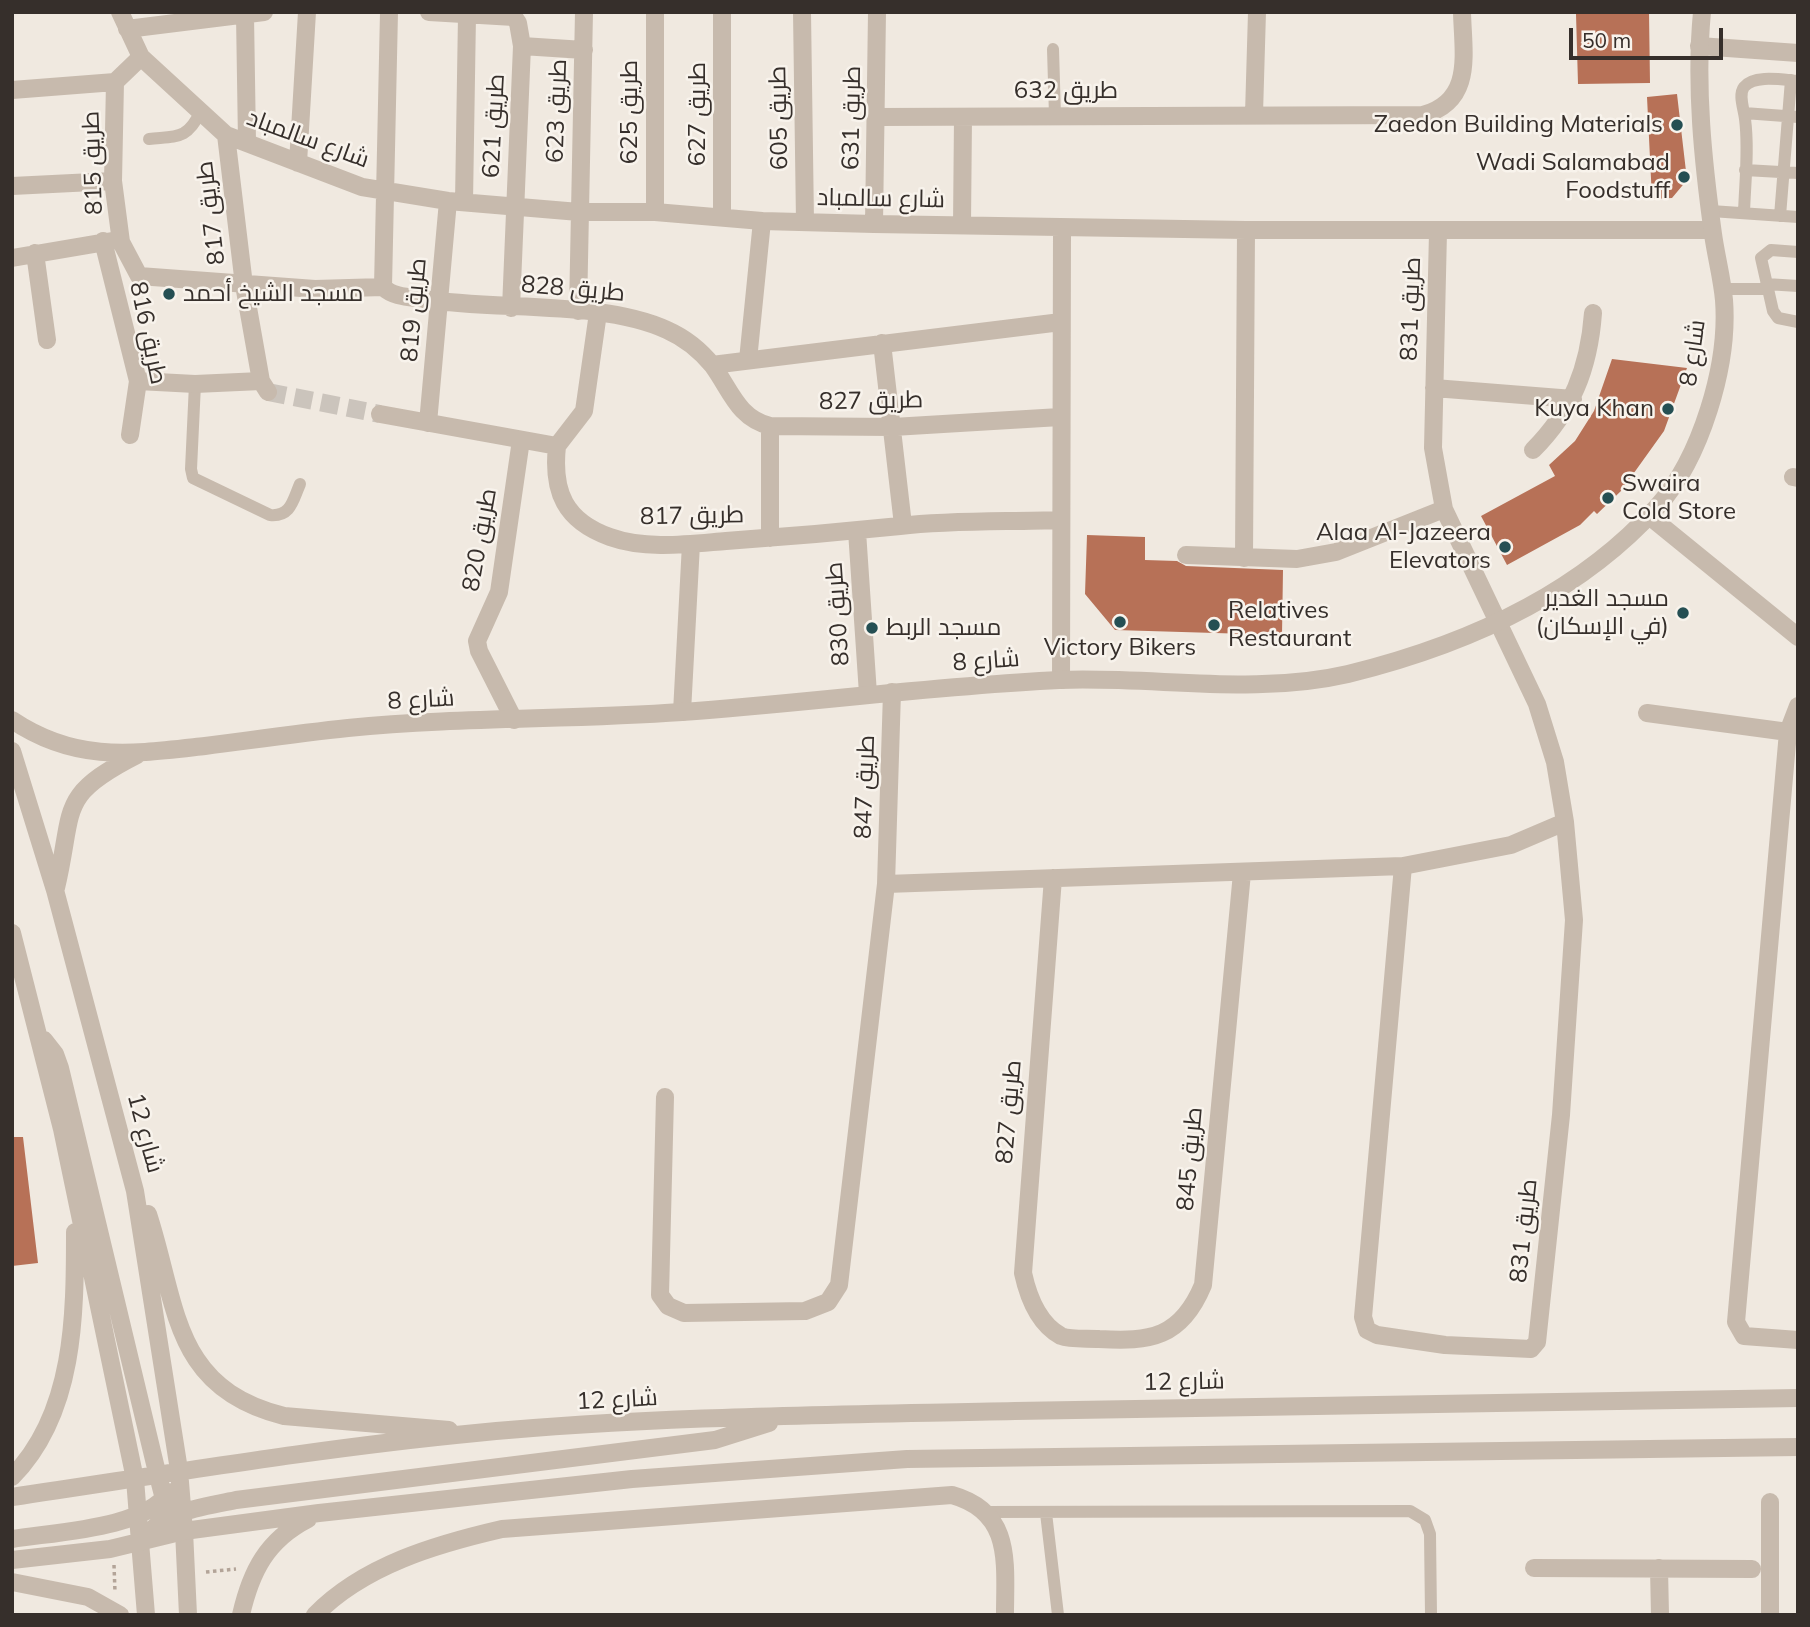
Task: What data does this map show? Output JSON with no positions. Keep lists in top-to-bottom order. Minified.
{"streets":{"street":["طريق 632","طريق 623","طريق 625","طريق 627","طريق 605","طريق 631","طريق 621","شارع سالمباد","طريق 815","طريق 817","طريق 828","طريق 831","طريق 819","طريق 816","شارع 8","طريق 827","طريق 820","طريق 830","طريق 847","شارع 12","طريق 845"]},"crossings":[["طريق 632","طريق 631"],["طريق 623","طريق 621"],["طريق 623","شارع سالمباد"],["طريق 625","شارع سالمباد"],["طريق 627","شارع سالمباد"],["طريق 605","شارع سالمباد"],["طريق 631","شارع سالمباد"],["طريق 621","شارع سالمباد"],["طريق 621","طريق 819"],["شارع سالمباد","طريق 817"],["شارع سالمباد","طريق 831"],["شارع سالمباد","طريق 819"],["شارع سالمباد","شارع 8"],["طريق 817","طريق 816"],["طريق 817","طريق 830"],["طريق 828","طريق 819"],["طريق 828","طريق 827"],["طريق 831","شارع 8"],["شارع 8","طريق 820"],["شارع 8","طريق 830"],["شارع 8","طريق 847"],["شارع 8","شارع 12"],["طريق 827","طريق 845"]],"places":["Zaedon Building Materials","Wadi Salamabad Foodstuff","مسجد الشيخ أحمد","Kuya Khan","Swaira Cold Store","Alaa Al-Jazeera Elevators","مسجد الغدير (في الإسكان)","Victory Bikers","Relatives Restaurant","مسجد الربط"],"scale_bar":"50 m"}
